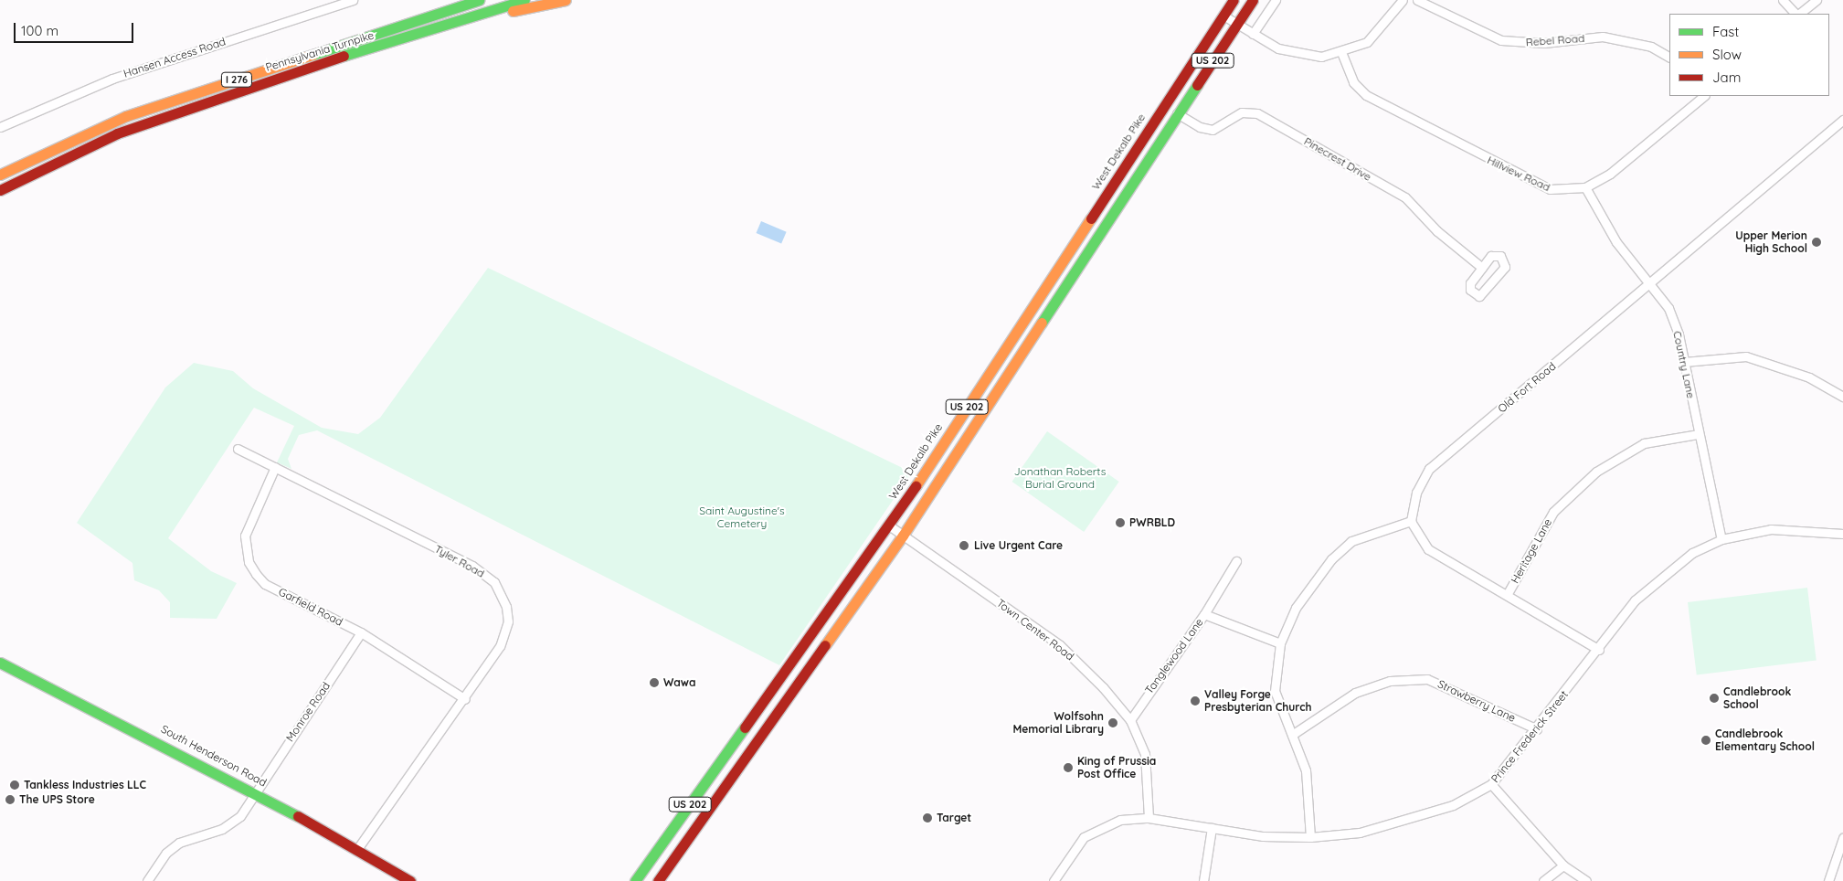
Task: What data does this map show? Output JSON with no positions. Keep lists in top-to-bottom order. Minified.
{"streets":{"main road":["Pennsylvania Turnpike","US 202","I 276","West Dekalb Pike","South Henderson Road"],"street":["Rebel Road","Hansen Access Road","Pinecrest Drive","Hillview Road","Country Lane","Old Fort Road","Heritage Lane","Tyler Road","Garfield Road","Town Center Road","Tanglewood Lane","Strawberry Lane","Monroe Road","Prince Frederick Street"]},"crossings":[["US 202","Pinecrest Drive"],["US 202","Town Center Road"],["West Dekalb Pike","Town Center Road"],["Hillview Road","Country Lane"],["Country Lane","Old Fort Road"],["Country Lane","Heritage Lane"],["Country Lane","Prince Frederick Street"],["Tyler Road","Garfield Road"],["Tyler Road","South Henderson Road"],["Garfield Road","Monroe Road"],["Town Center Road","Tanglewood Lane"],["Town Center Road","Prince Frederick Street"],["Strawberry Lane","Prince Frederick Street"],["Monroe Road","South Henderson Road"]],"parks":["Jonathan Roberts Burial Ground","Saint Augustine's Cemetery"],"places":["Upper Merion High School","PWRBLD","Live Urgent Care","Wawa","Candlebrook School","Valley Forge Presbyterian Church","Wolfsohn Memorial Library","Candlebrook Elementary School","King of Prussia Post Office","Tankless Industries LLC","The UPS Store","Target"],"legend":["Fast","Slow","Jam"],"scale_bar":"100 m"}
